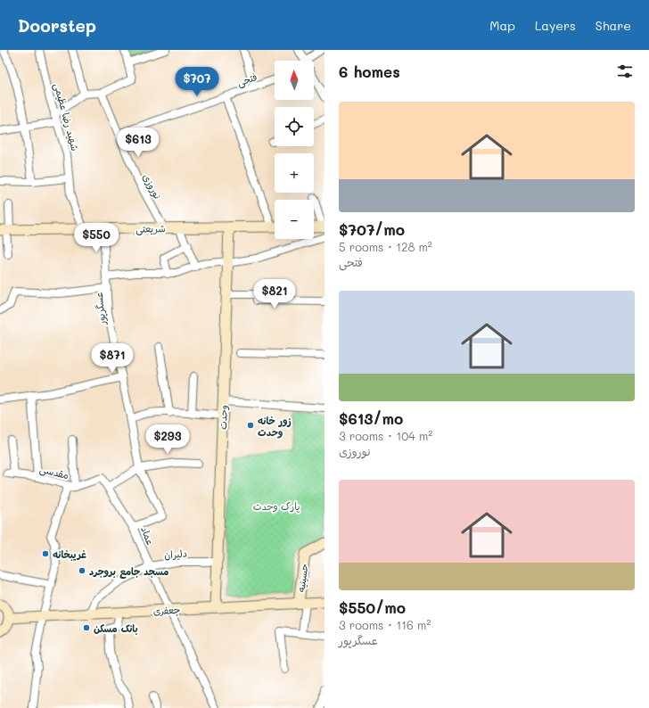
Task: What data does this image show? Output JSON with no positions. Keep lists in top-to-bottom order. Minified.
{"streets":{"street":["فتحی","شهید رضا عظیمی","نوروزی","شریعتی","عسگرپور","وحدت","مقدسی","عماد","دلیران","حسینیه","جعفری"]},"crossings":[["فتحی","نوروزی"],["شهید رضا عظیمی","شریعتی"],["نوروزی","شریعتی"],["شریعتی","عسگرپور"],["شریعتی","وحدت"],["عسگرپور","عماد"],["وحدت","دلیران"],["وحدت","جعفری"],["عماد","دلیران"],["عماد","جعفری"],["دلیران","جعفری"],["حسینیه","جعفری"]],"parks":["پارک وحدت"],"places":["زور خانه وحدت","غریبخانه","مسجد جامع بروجرد","بانک مسکن"],"north":"top","page":{"header":"Doorstep","nav":["Map","Layers","Share"],"heading":"6 homes","map_buttons":["+","−"],"price":["$707","$613","$550","$821","$871","$293"],"list":[{"name":"$707/mo","note":"5 rooms · 128 m² · فتحی"},{"name":"$613/mo","note":"3 rooms · 104 m² · نوروزی"},{"name":"$550/mo","note":"3 rooms · 116 m² · عسگرپور"}]}}
